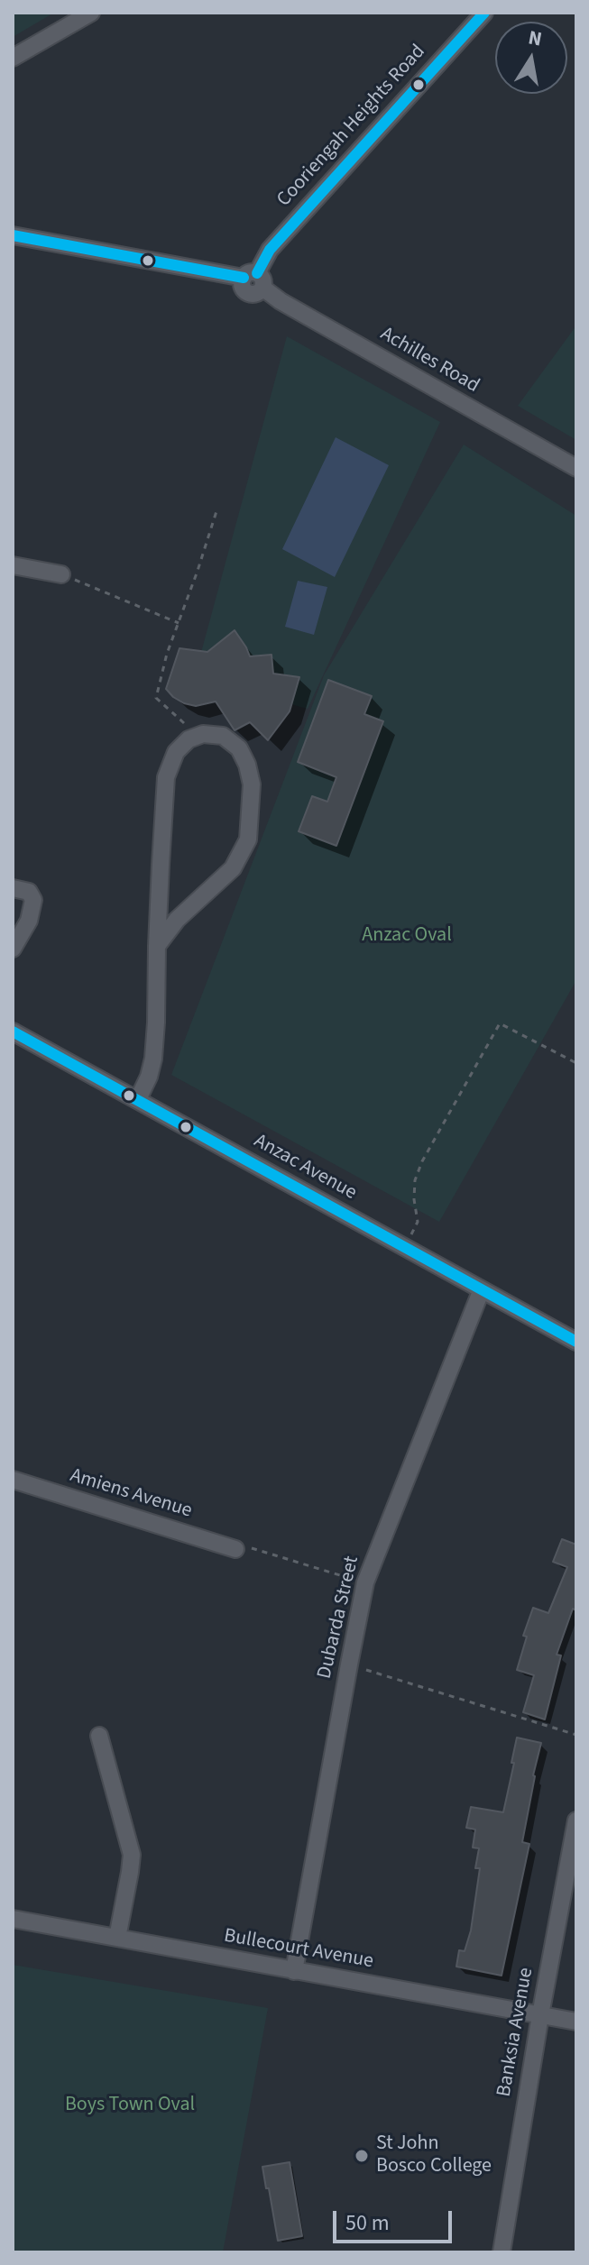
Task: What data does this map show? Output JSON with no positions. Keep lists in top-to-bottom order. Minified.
{"streets":{"street":["Cooriengah Heights Road","Achilles Road","Anzac Avenue","Amiens Avenue","Dubarda Street","Bullecourt Avenue","Banksia Avenue"]},"crossings":[["Cooriengah Heights Road","Achilles Road"],["Anzac Avenue","Dubarda Street"],["Dubarda Street","Bullecourt Avenue"],["Bullecourt Avenue","Banksia Avenue"]],"parks":["Anzac Oval","Boys Town Oval"],"places":["St John Bosco College"],"scale_bar":"50 m","north":"top"}
